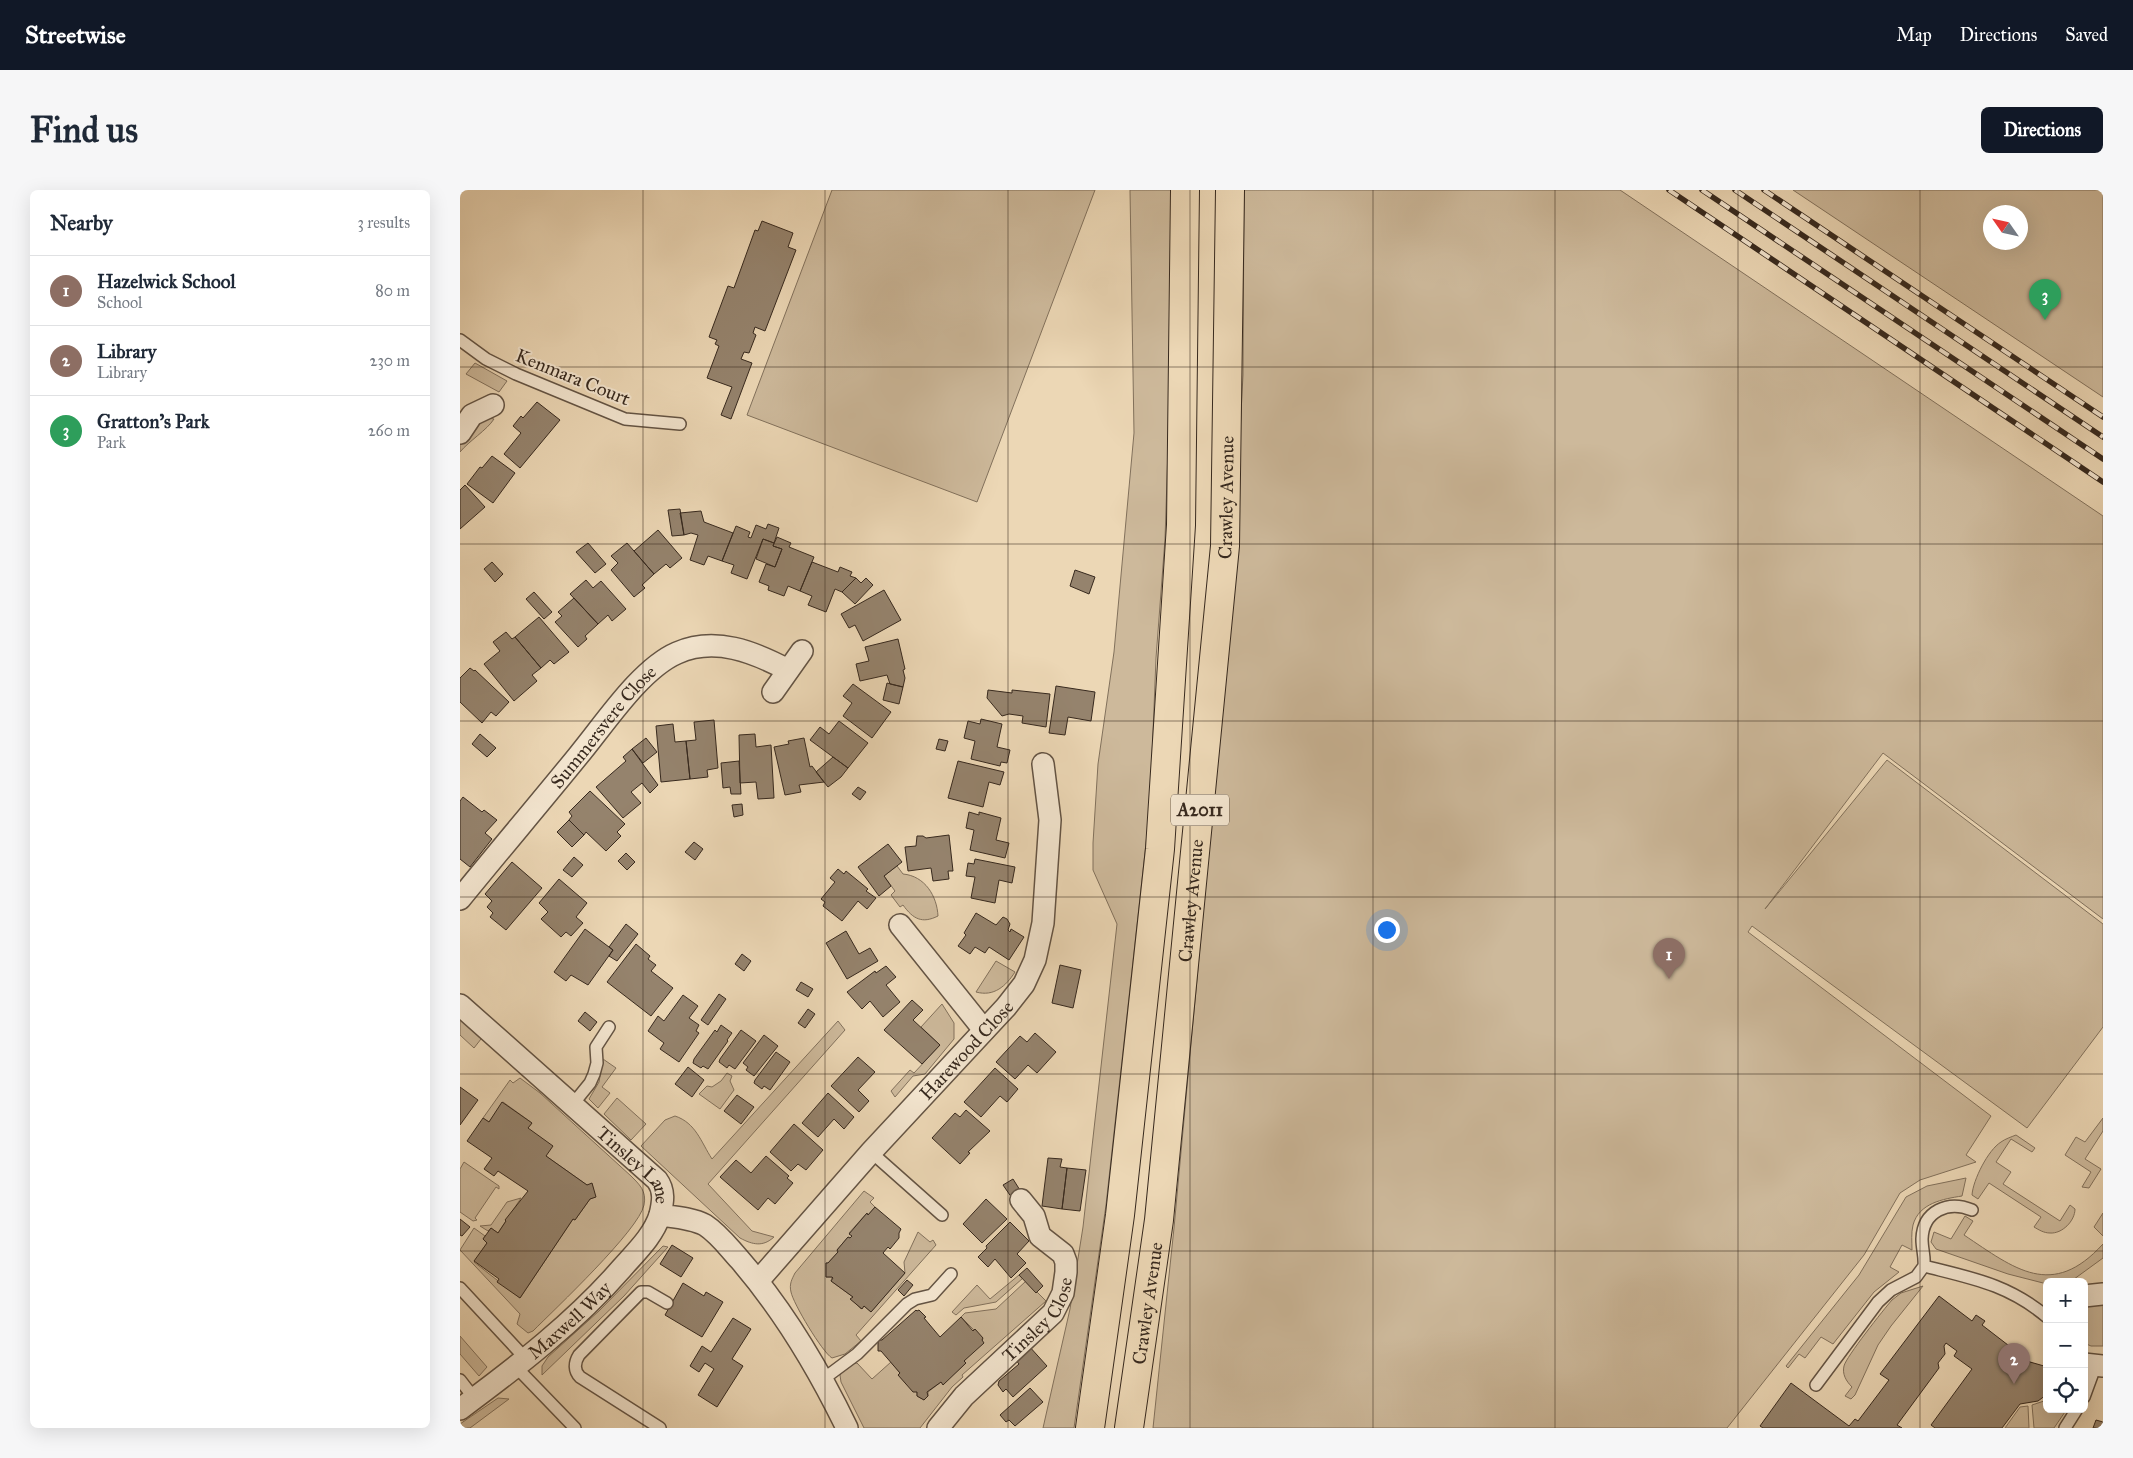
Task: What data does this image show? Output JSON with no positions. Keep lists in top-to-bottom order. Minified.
{"streets":{"main road":["Crawley Avenue","A2011"],"street":["Summersvere Close","Harewood Close","Tinsley Lane","Tinsley Close","Maxwell Way"],"lane":["Kenmara Court"]},"crossings":[["Harewood Close","Tinsley Lane"],["Tinsley Lane","Maxwell Way"]],"north":"top left","page":{"header":"Streetwise","nav":["Map","Directions","Saved"],"buttons":"Directions","title":"Find us","heading":["Nearby","3 results"],"list":[{"mark":"1","name":"Hazelwick School","note":"School","value":"80 m"},{"mark":"2","name":"Library","note":"Library","value":"230 m"},{"mark":"3","name":"Gratton's Park","note":"Park","value":"260 m"}],"pins":["3","1","2"],"map_buttons":["+","−"]}}
